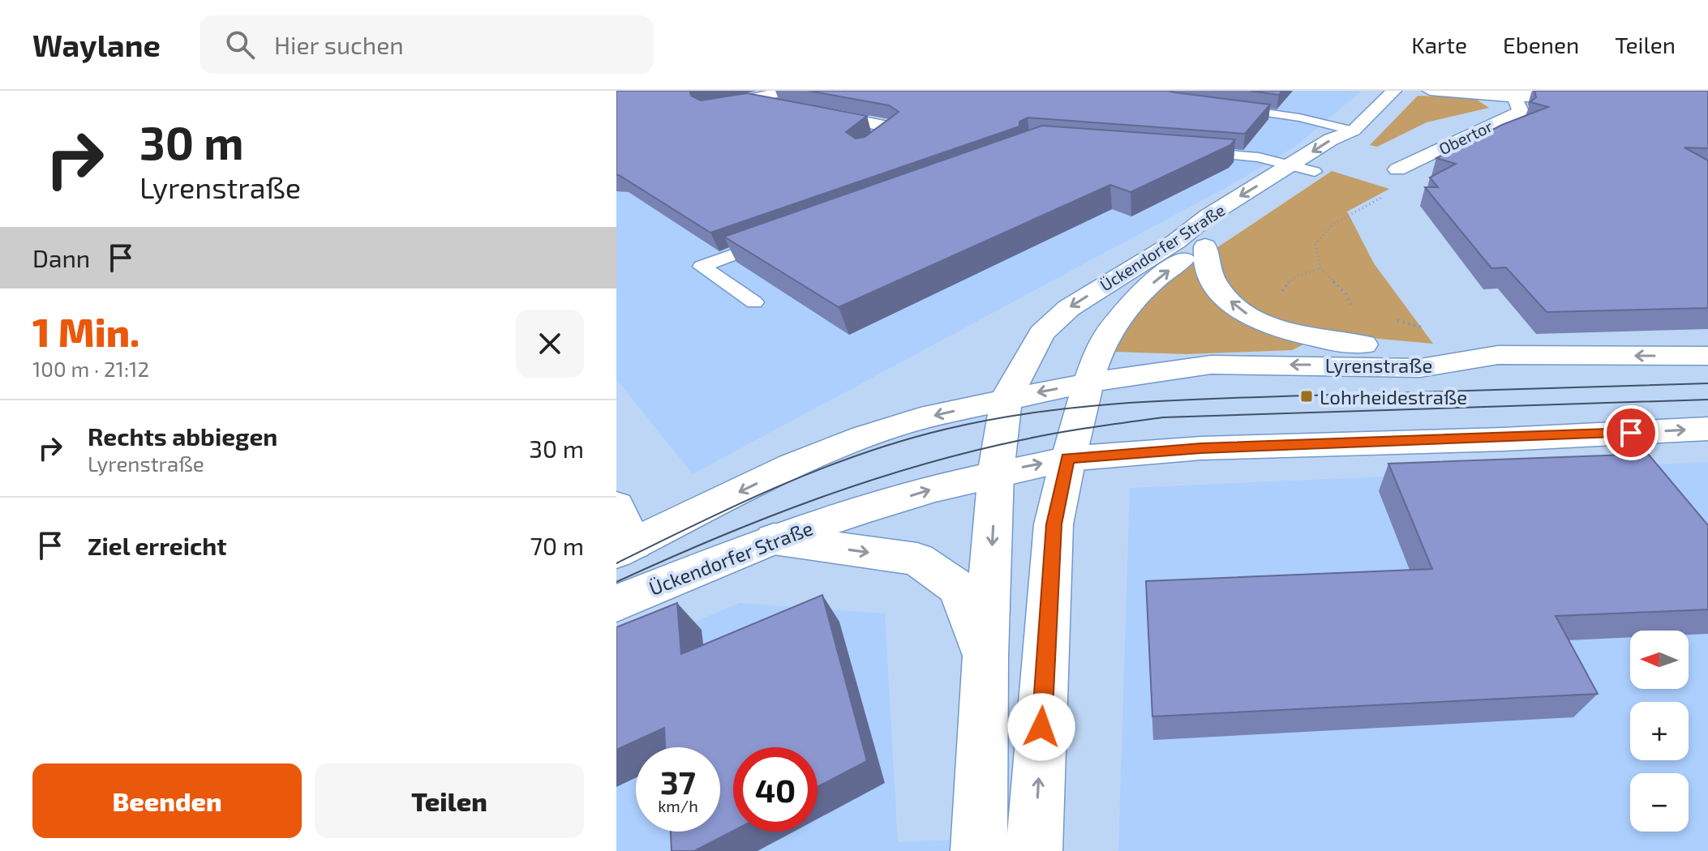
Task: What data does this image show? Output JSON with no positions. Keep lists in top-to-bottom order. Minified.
{"streets":{"main road":["Obertor","Ückendorfer Straße","Lyrenstraße"]},"crossings":[["Ückendorfer Straße","Lyrenstraße"]],"places":{"transit":["Lohrheidestraße"]},"north":"left","page":{"header":"Waylane","search":"Hier suchen","nav":["Karte","Ebenen","Teilen"],"turn":["30 m","Lyrenstraße"],"then":"Dann","heading":["1 Min.","100 m · 21:12"],"list":[{"name":"Rechts abbiegen","note":"Lyrenstraße","value":"30 m"},{"name":"Ziel erreicht","value":"70 m"}],"map_buttons":["+","−"],"speed":"37 km/h","limit":"40","buttons":["Beenden","Teilen"]}}
